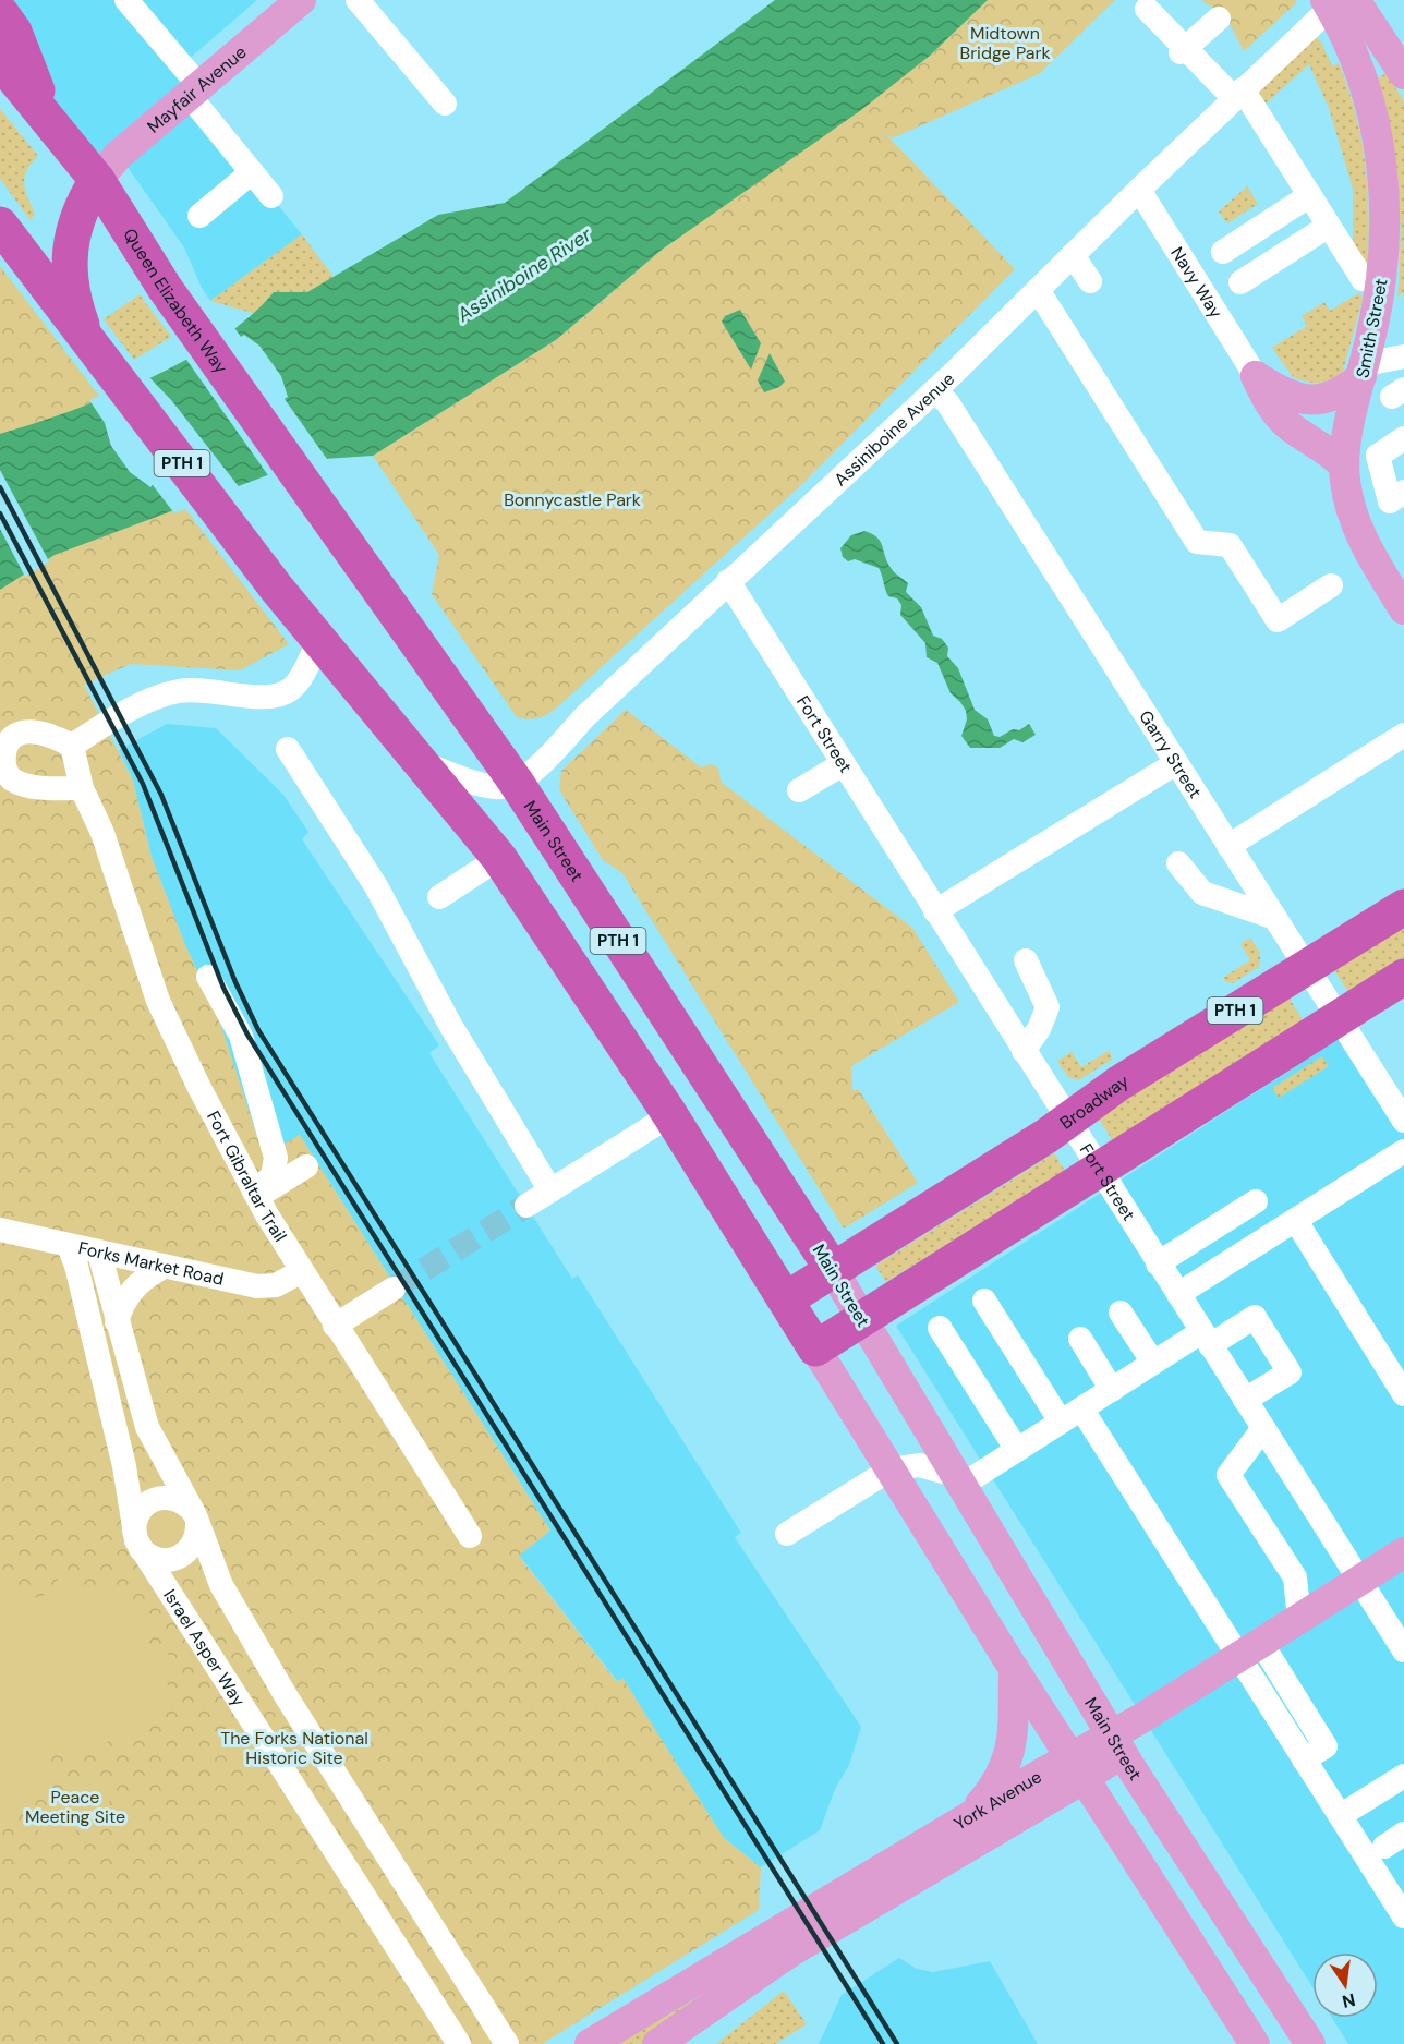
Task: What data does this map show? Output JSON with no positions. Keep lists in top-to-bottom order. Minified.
{"streets":{"highway":["Queen Elizabeth Way","PTH 1","Main Street","Broadway"],"main road":["Mayfair Avenue","Smith Street","York Avenue"],"street":["Navy Way","Assiniboine Avenue","Fort Street","Garry Street","Fort Gibraltar Trail","Forks Market Road","Israel Asper Way"]},"crossings":[["Mayfair Avenue","Queen Elizabeth Way"],["Navy Way","Assiniboine Avenue"],["Queen Elizabeth Way","Main Street"],["Assiniboine Avenue","Fort Street"],["Assiniboine Avenue","Garry Street"],["Assiniboine Avenue","Main Street"],["PTH 1","Broadway"],["Fort Street","Broadway"],["Fort Street","York Avenue"],["Garry Street","Broadway"],["Main Street","Broadway"],["Main Street","York Avenue"],["Fort Gibraltar Trail","Forks Market Road"],["Forks Market Road","Israel Asper Way"]],"water":["Assiniboine River"],"parks":["Midtown Bridge Park","Bonnycastle Park","The Forks National Historic Site","Peace Meeting Site"],"north":"bottom"}
